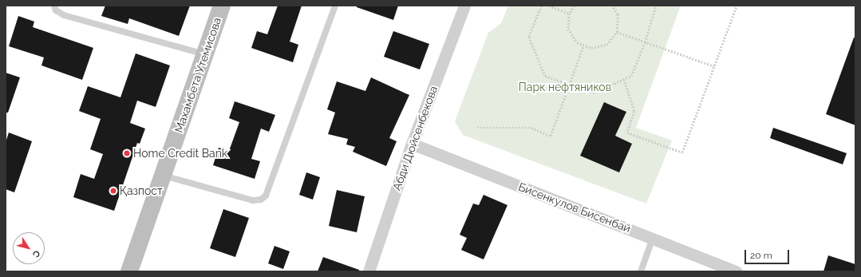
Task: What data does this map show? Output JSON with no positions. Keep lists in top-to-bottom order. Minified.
{"streets":{"street":["Махамбета Утемисова","Абди Дюйсенбекова","Бисенкулов Бисенбай"]},"crossings":[["Абди Дюйсенбекова","Бисенкулов Бисенбай"]],"parks":["Парк нефтяников"],"places":["Home Credit Bank","Қазпост"],"scale_bar":"20 m","north":"bottom right"}
